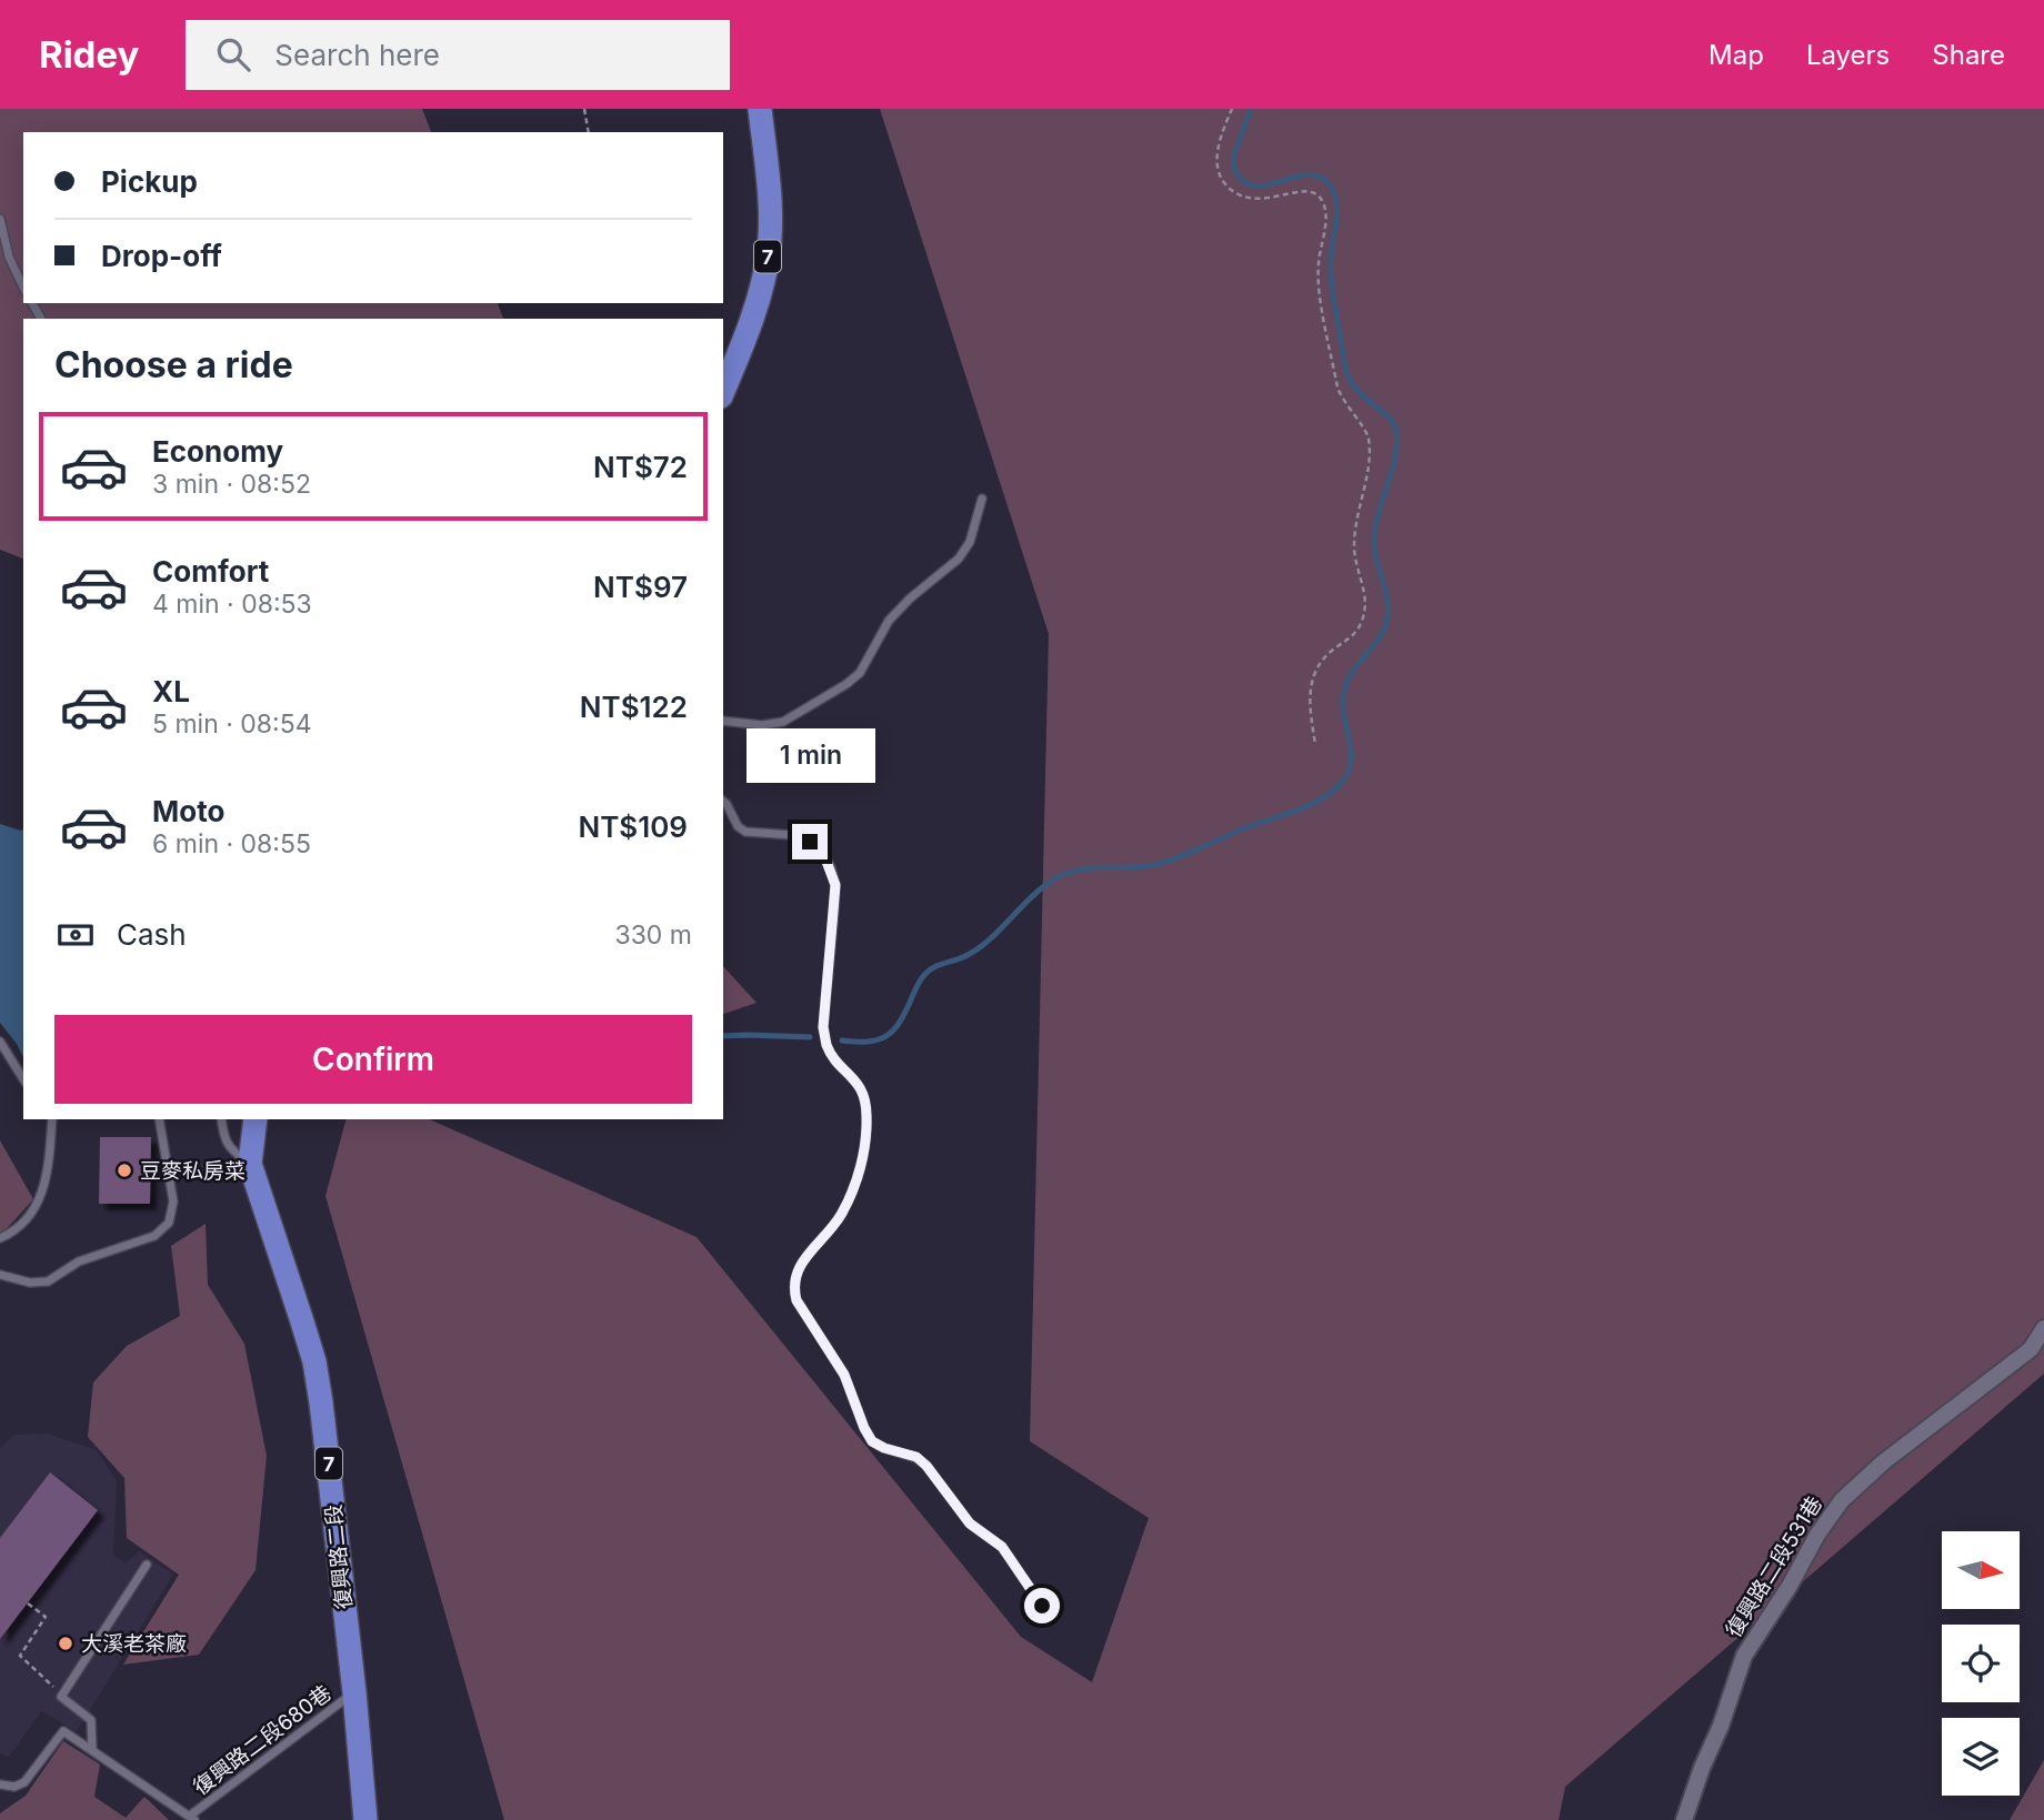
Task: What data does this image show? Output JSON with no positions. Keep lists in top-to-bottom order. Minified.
{"streets":{"main road":["7","復興路二段"],"street":["復興路二段531巷"],"lane":["復興路二段680巷"]},"crossings":[["復興路二段","復興路二段680巷"]],"places":["豆麥私房菜","大溪老茶廠"],"north":"right","page":{"header":"Ridey","search":"Search here","nav":["Map","Layers","Share"],"banner":["Pickup","Drop-off"],"heading":"Choose a ride","list":[{"name":"Economy","note":"3 min · 08:52","value":"NT$72"},{"name":"Comfort","note":"4 min · 08:53","value":"NT$97"},{"name":"XL","note":"5 min · 08:54","value":"NT$122"},{"name":"Moto","note":"6 min · 08:55","value":"NT$109"}],"bubble":"1 min","pay":["Cash","330 m"],"buttons":"Confirm"}}
